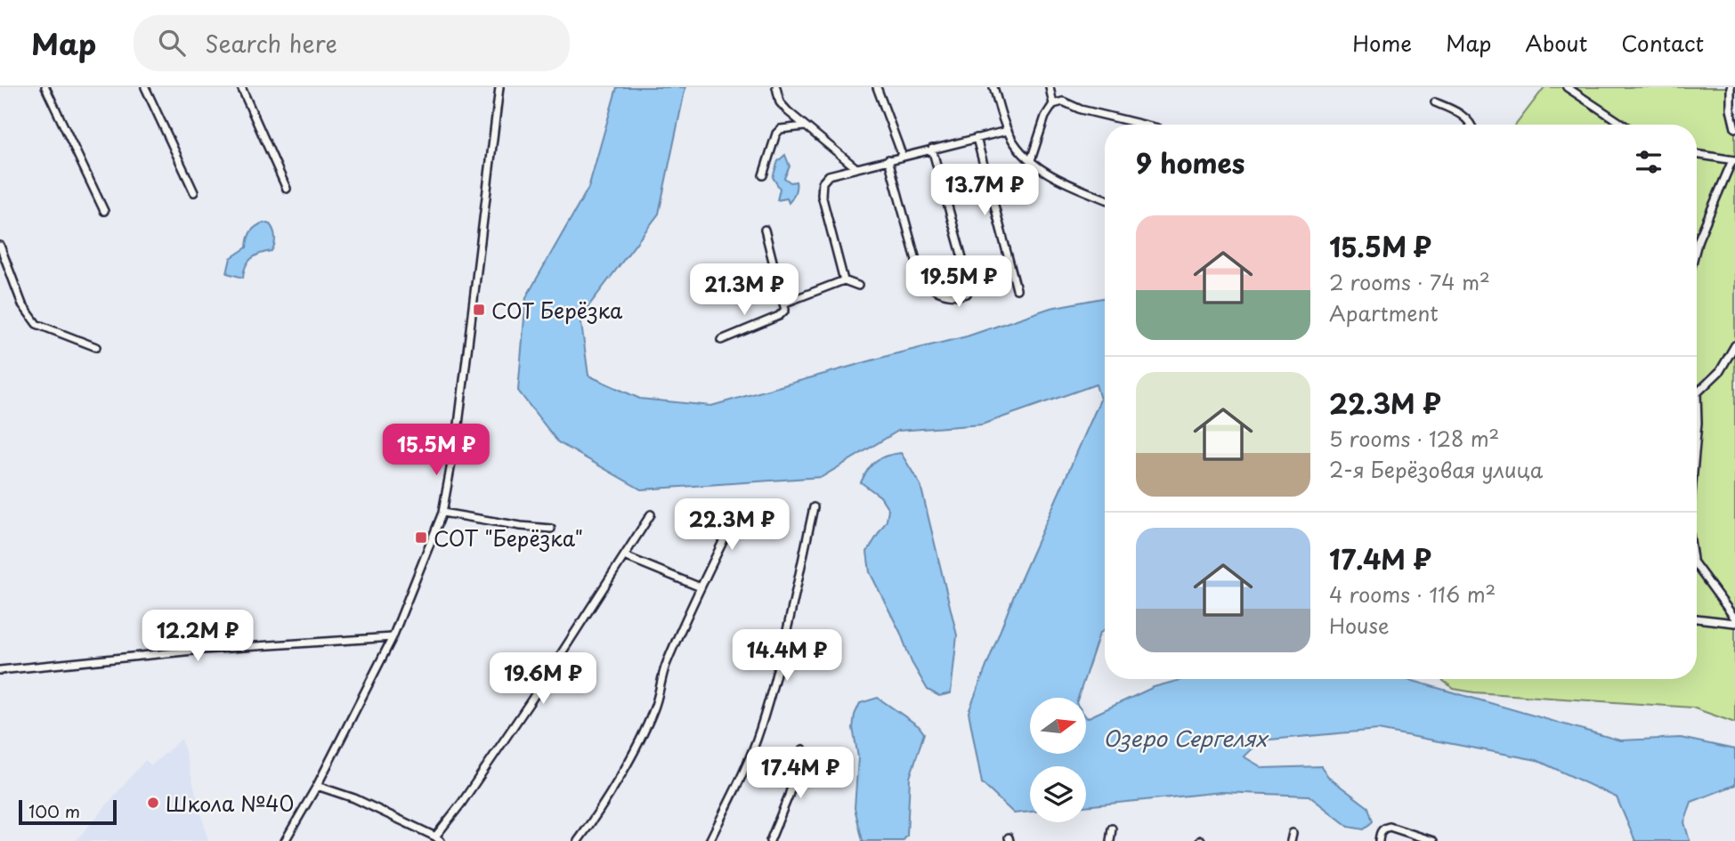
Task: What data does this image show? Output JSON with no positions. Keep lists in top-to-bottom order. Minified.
{"water":["Озеро Сергелях"],"places":{"transit":["СОТ Берёзка","СОТ \"Берёзка\""],"other":["Школа №40"]},"scale_bar":"100 m","north":"right","page":{"header":"Map","search":"Search here","nav":["Home","Map","About","Contact"],"heading":"9 homes","price":["13.7M ₽","19.5M ₽","21.3M ₽","15.5M ₽","22.3M ₽","12.2M ₽","14.4M ₽","19.6M ₽","17.4M ₽"],"list":[{"name":"15.5M ₽","note":"2 rooms · 74 m² · Apartment"},{"name":"22.3M ₽","note":"5 rooms · 128 m² · 2-я Берёзовая улица"},{"name":"17.4M ₽","note":"4 rooms · 116 m² · House"}],"scale":"100 m"}}
